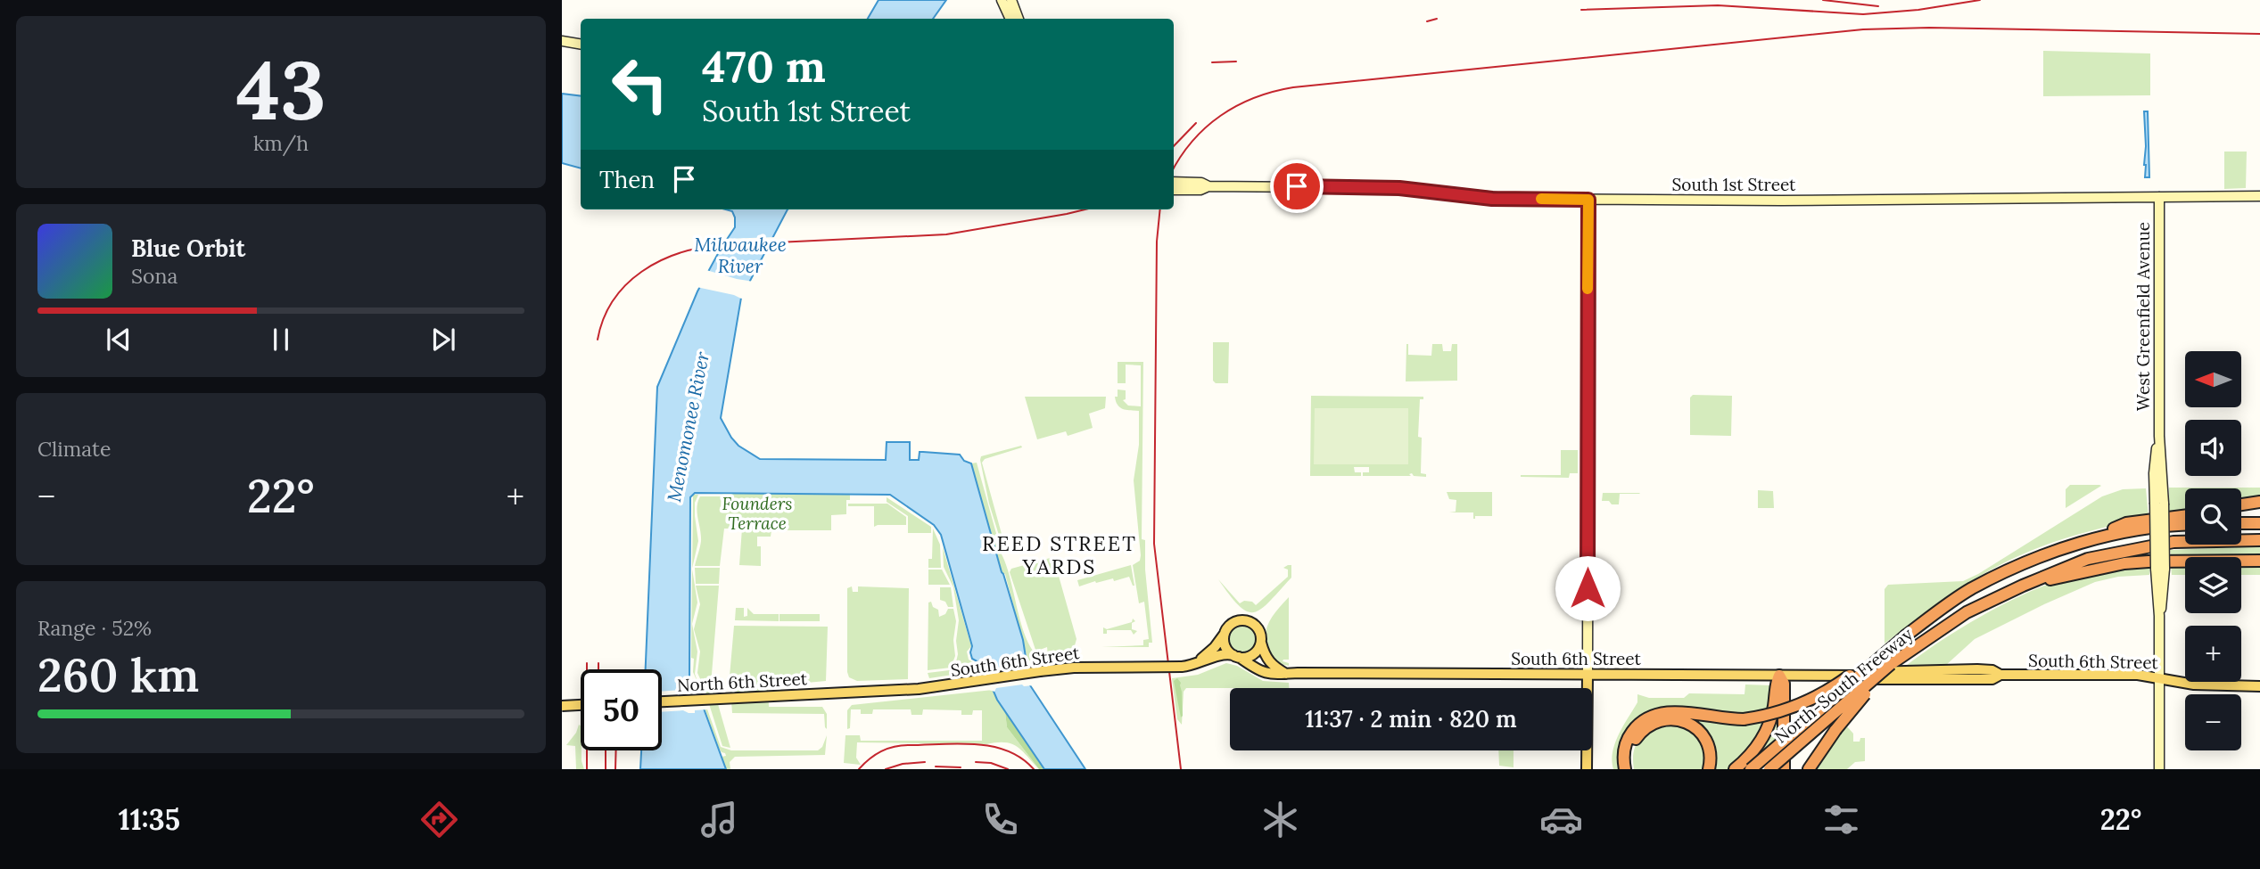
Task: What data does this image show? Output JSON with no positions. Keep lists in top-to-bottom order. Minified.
{"streets":{"highway":["North-South Freeway"],"main road":["South 1st Street","West Greenfield Avenue","South 6th Street","North 6th Street"]},"crossings":[["South 1st Street","West Greenfield Avenue"],["West Greenfield Avenue","South 6th Street"],["South 6th Street","North 6th Street"]],"districts":["REED STREET YARDS"],"water":["Milwaukee River","Menomonee River"],"parks":["Founders Terrace"],"north":"left","page":{"tile":[["43","km/h"],"Climate",["Range · 52%","260 km"]],"turn":["470 m","South 1st Street"],"then":"Then","song":["Blue Orbit","Sona"],"map_buttons":["+","−"],"heat":["−","22°","+"],"limit":"50","trip":"11:37 · 2 min · 820 m","tabs":["11:35","22°"]}}
